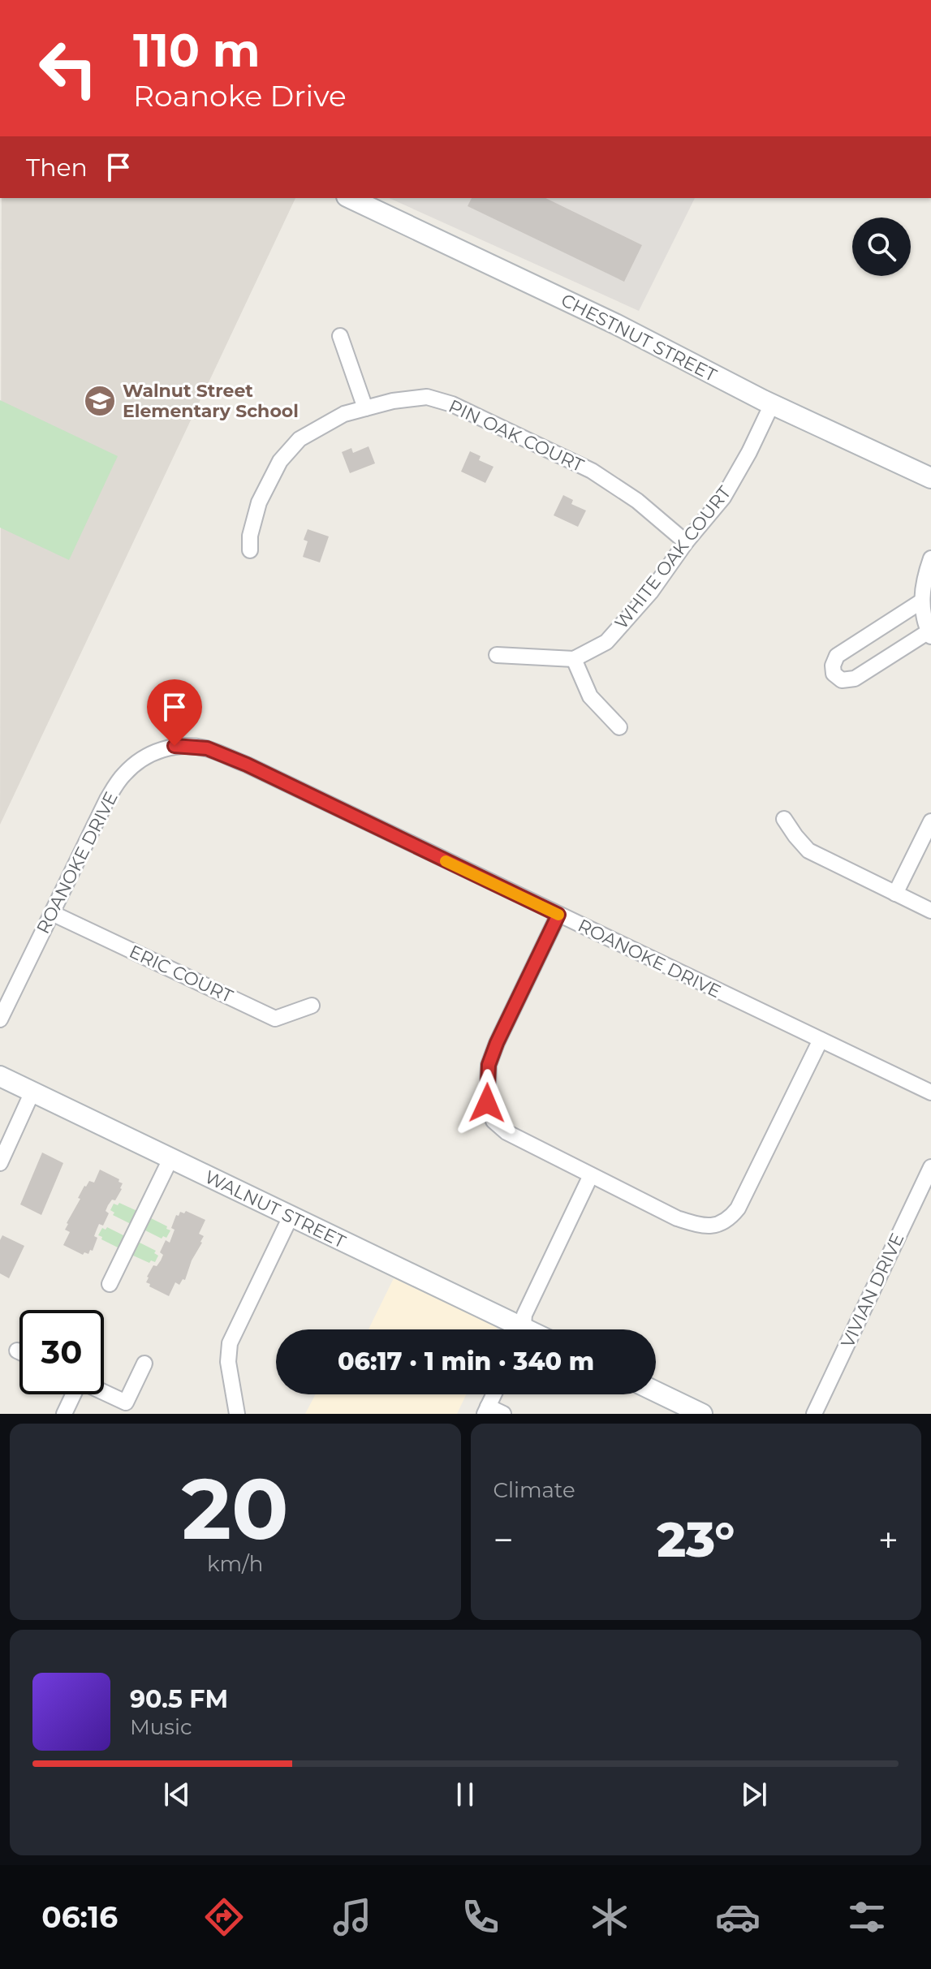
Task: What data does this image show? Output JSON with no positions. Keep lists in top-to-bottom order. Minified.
{"streets":{"street":["CHESTNUT STREET","PIN OAK COURT","WHITE OAK COURT","ROANOKE DRIVE","ERIC COURT","WALNUT STREET","VIVIAN DRIVE"]},"crossings":[["CHESTNUT STREET","WHITE OAK COURT"],["PIN OAK COURT","WHITE OAK COURT"],["ROANOKE DRIVE","ERIC COURT"]],"places":{"school or university":["Walnut Street Elementary School"]},"page":{"turn":["110 m","Roanoke Drive"],"then":"Then","limit":"30","trip":"06:17 · 1 min · 340 m","tile":[["20","km/h"],"Climate"],"heat":["−","23°","+"],"song":["90.5 FM","Music"],"tabs":"06:16"}}
